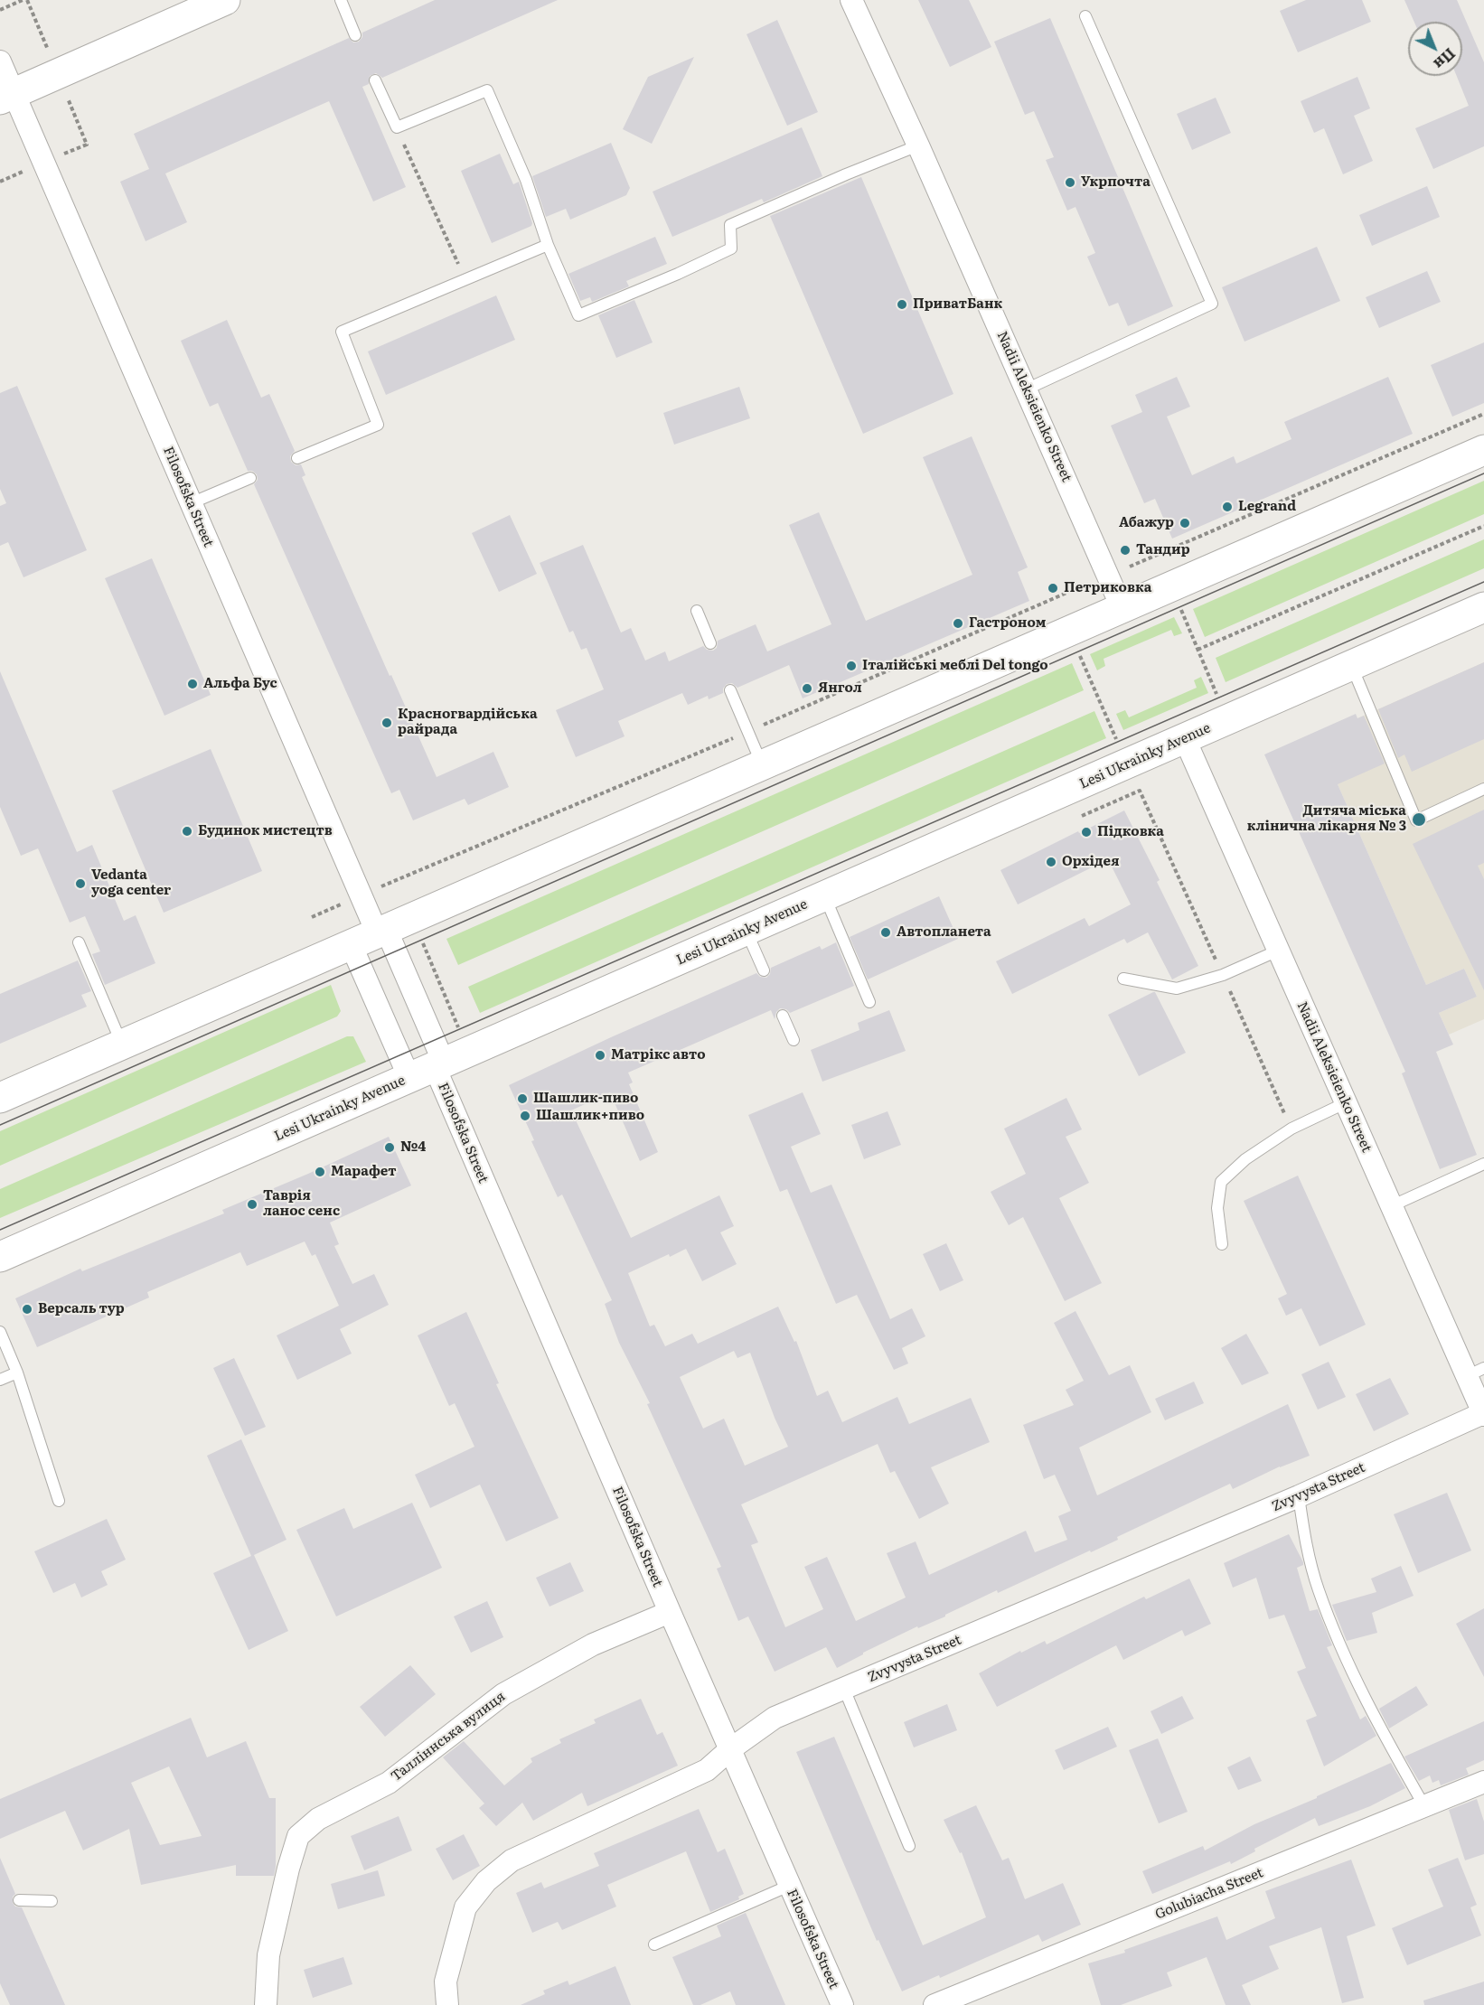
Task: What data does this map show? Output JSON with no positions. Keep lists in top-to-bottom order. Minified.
{"streets":{"main road":["Lesi Ukrainky Avenue"],"street":["Nadii Aleksieienko Street","Filosofska Street","Zvyvysta Street","Талліннська вулиця","Golubiacha Street"]},"crossings":[["Nadii Aleksieienko Street","Lesi Ukrainky Avenue"],["Nadii Aleksieienko Street","Zvyvysta Street"],["Filosofska Street","Lesi Ukrainky Avenue"],["Filosofska Street","Zvyvysta Street"],["Filosofska Street","Талліннська вулиця"]],"places":["Укрпочта","ПриватБанк","Legrand","Абажур","Тандир","Петриковка","Гастроном","Італійські меблі Del tongo","Альфа Бус","Янгол","Красногвардійська райрада","Дитяча міська клінична лікарня № 3","Будинок мистецтв","Підковка","Орхідея","Vedanta yoga center","Автопланета","Матрікс авто","Шашлик-пиво","Шашлик+пиво","№4","Марафет","Таврія ланос сенс","Версаль тур"],"north":"bottom right"}
